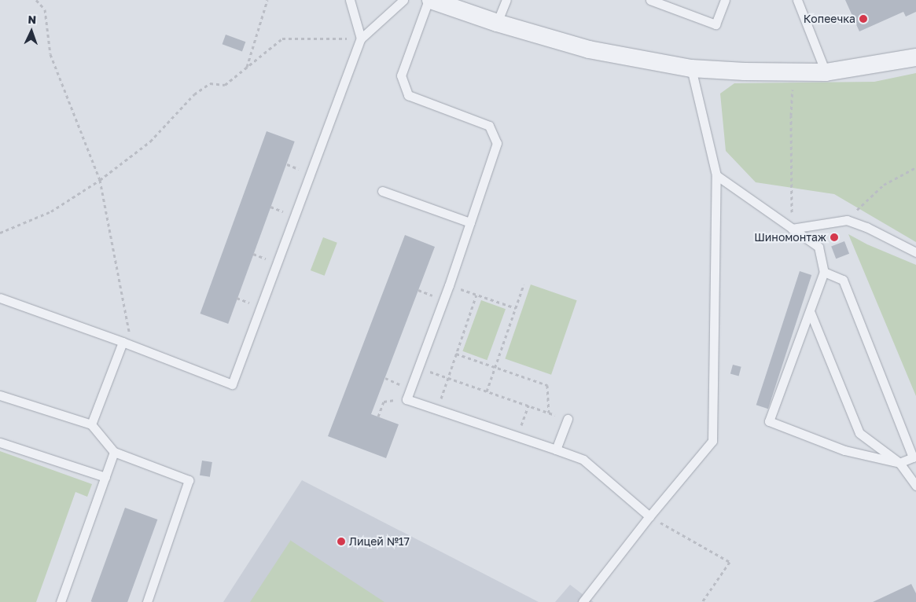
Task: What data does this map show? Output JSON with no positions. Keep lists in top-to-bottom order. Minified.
{"places":["Копеечка","Шиномонтаж","Лицей №17"],"north":"top"}
